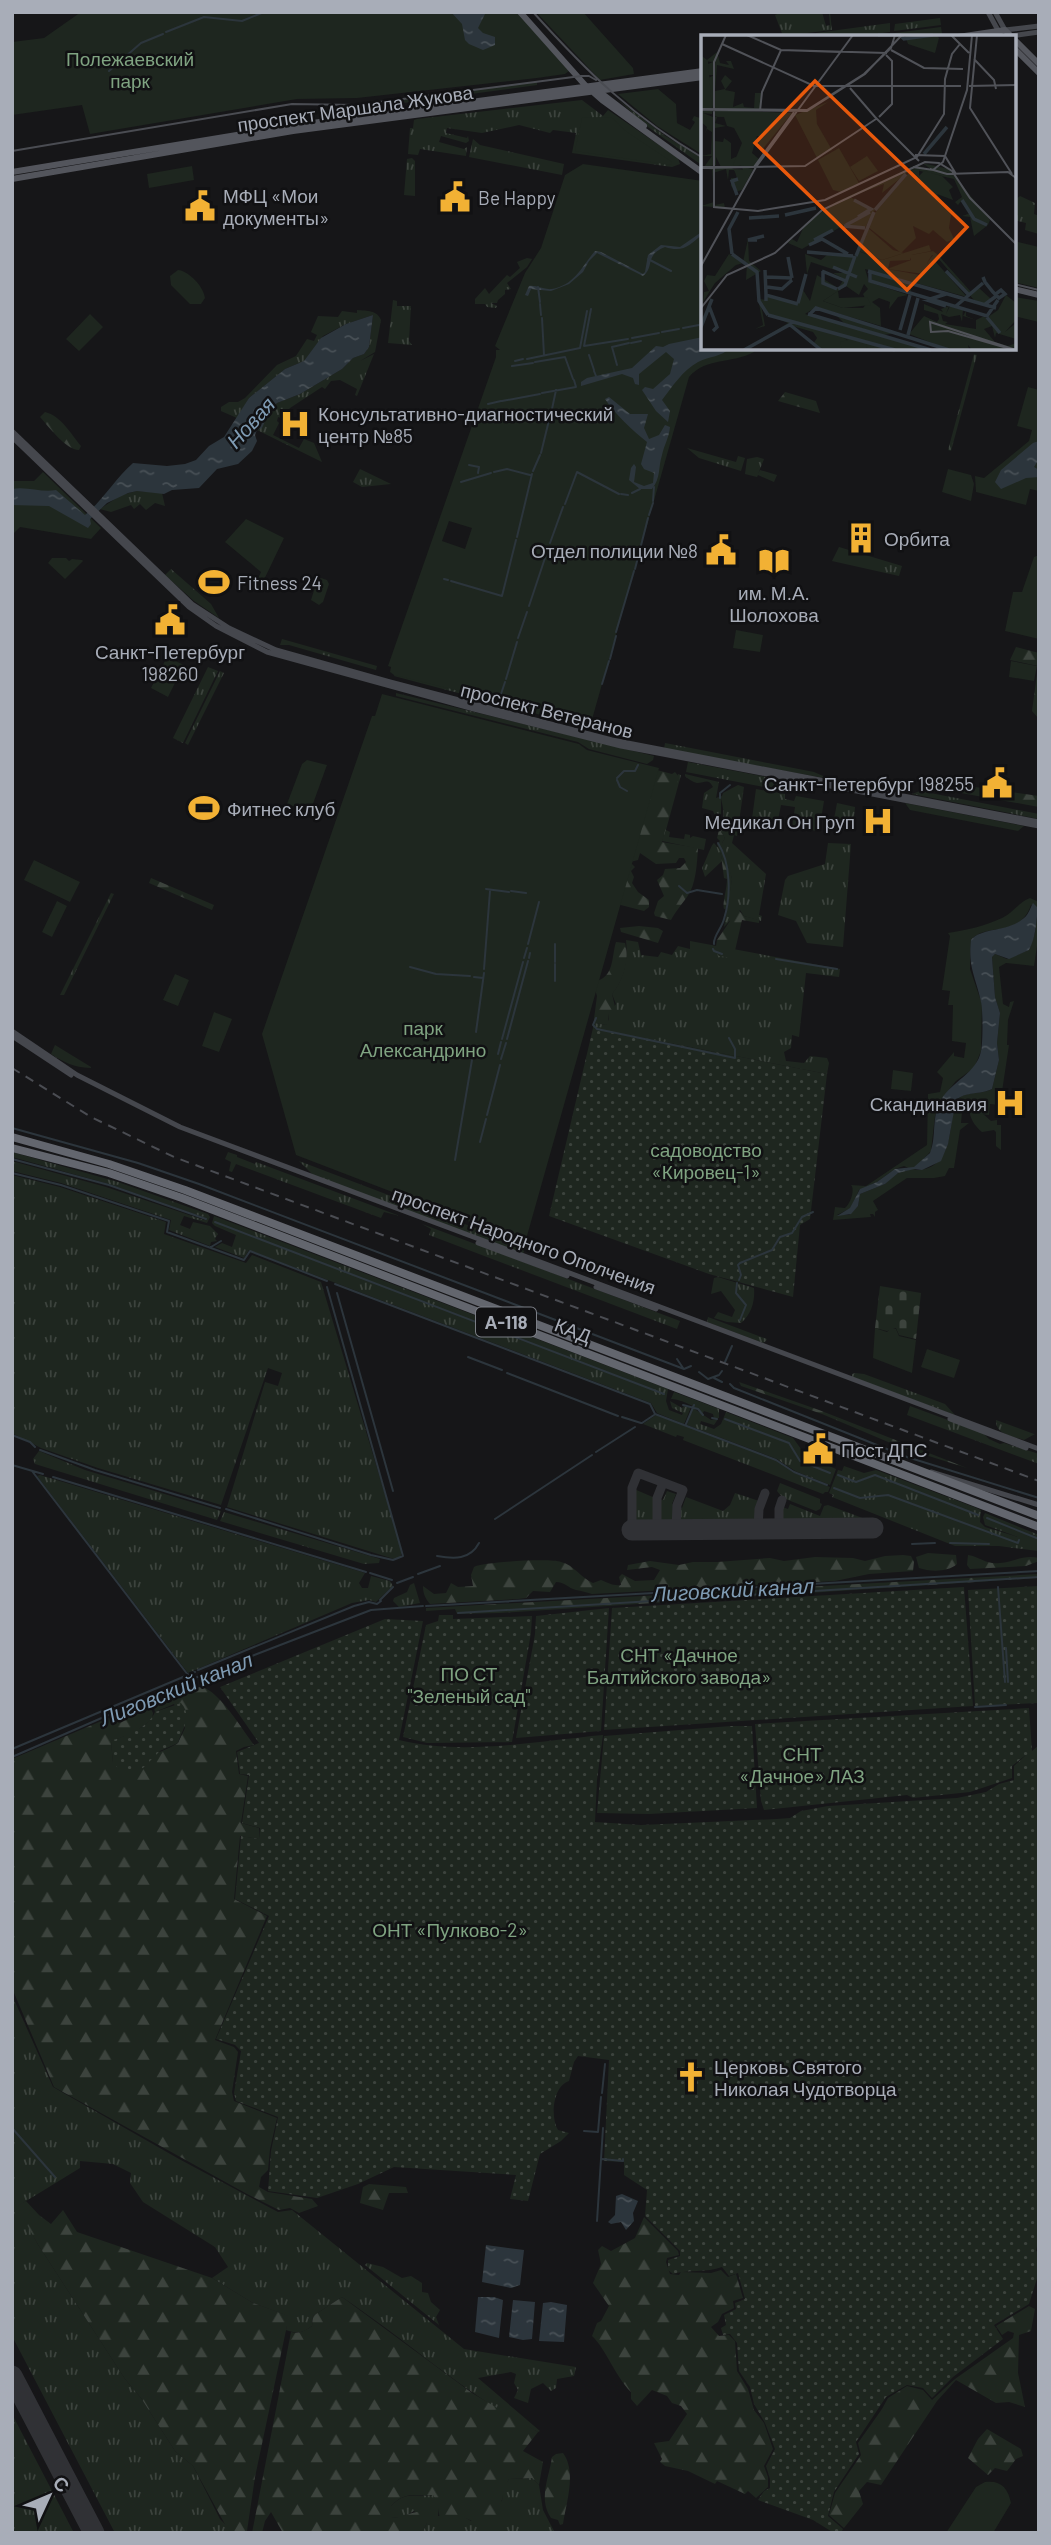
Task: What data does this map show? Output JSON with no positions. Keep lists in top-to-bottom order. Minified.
{"streets":{"highway":["А-118","КАД"],"main road":["проспект Маршала Жукова","проспект Ветеранов","проспект Народного Ополчения"]},"water":["Новая","Лиговский канал"],"parks":["Полежаевский парк","парк Александрино","садоводство «Кировец-1»","СНТ «Дачное Балтийского завода»","ПО СТ \"Зеленый сад\"","СНТ «Дачное» ЛАЗ","ОНТ «Пулково-2»"],"places":{"public building":["Be Happy","МФЦ «Мои документы»","Отдел полиции №8","Санкт-Петербург 198260","Санкт-Петербург 198255","Пост ДПС"],"hospital":["Консультативно-диагностический центр №85","Медикал Он Груп","Скандинавия"],"building":["Орбита"],"library":["им. М.А. Шолохова"],"sports":["Fitness 24","Фитнес клуб"],"church":["Церковь Святого Николая Чудотворца"]},"north":"top right"}
